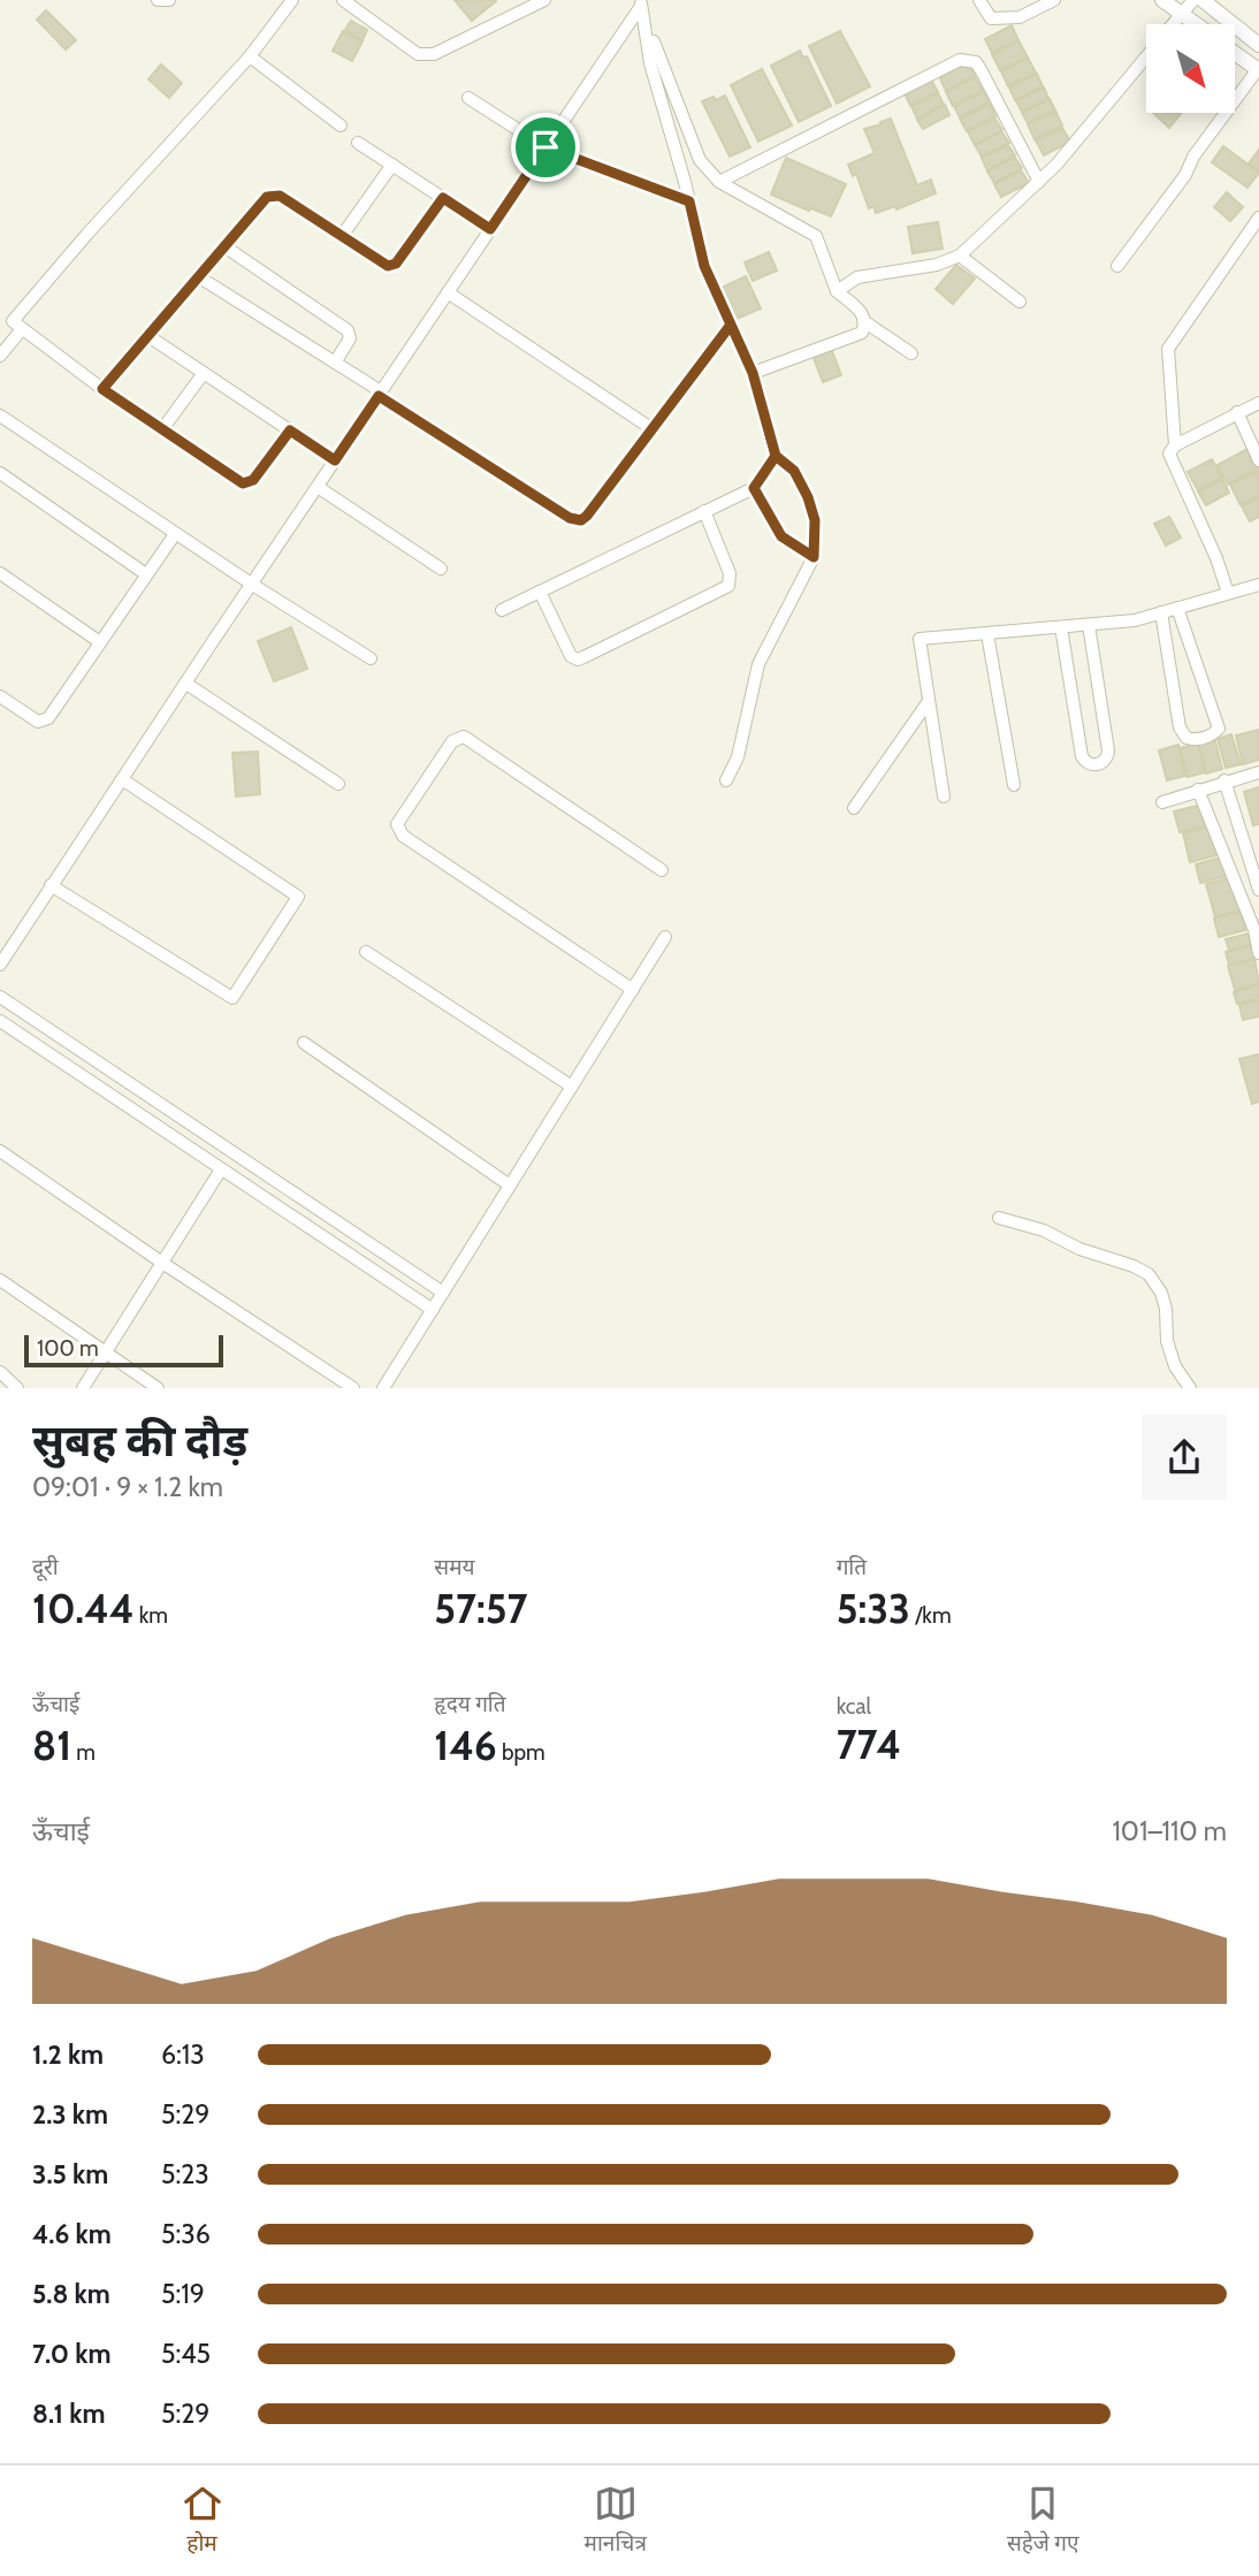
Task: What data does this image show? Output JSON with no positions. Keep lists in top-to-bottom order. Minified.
{"scale_bar":"100 m","north":"bottom right","page":{"scale":"100 m","heading":["सुबह की दौड़","09:01 · 9 × 1.2 km"],"stats":[["दूरी","10.44 km"],["समय","57:57"],["गति","5:33 /km"],["ऊँचाई","81 m"],["हृदय गति","146 bpm"],["kcal","774"]],"chart":["ऊँचाई","101–110 m"],"list":[{"name":"1.2 km","note":"6:13"},{"name":"2.3 km","note":"5:29"},{"name":"3.5 km","note":"5:23"},{"name":"4.6 km","note":"5:36"},{"name":"5.8 km","note":"5:19"},{"name":"7.0 km","note":"5:45"},{"name":"8.1 km","note":"5:29"}],"tabs":["होम","मानचित्र","सहेजे गए"]}}
